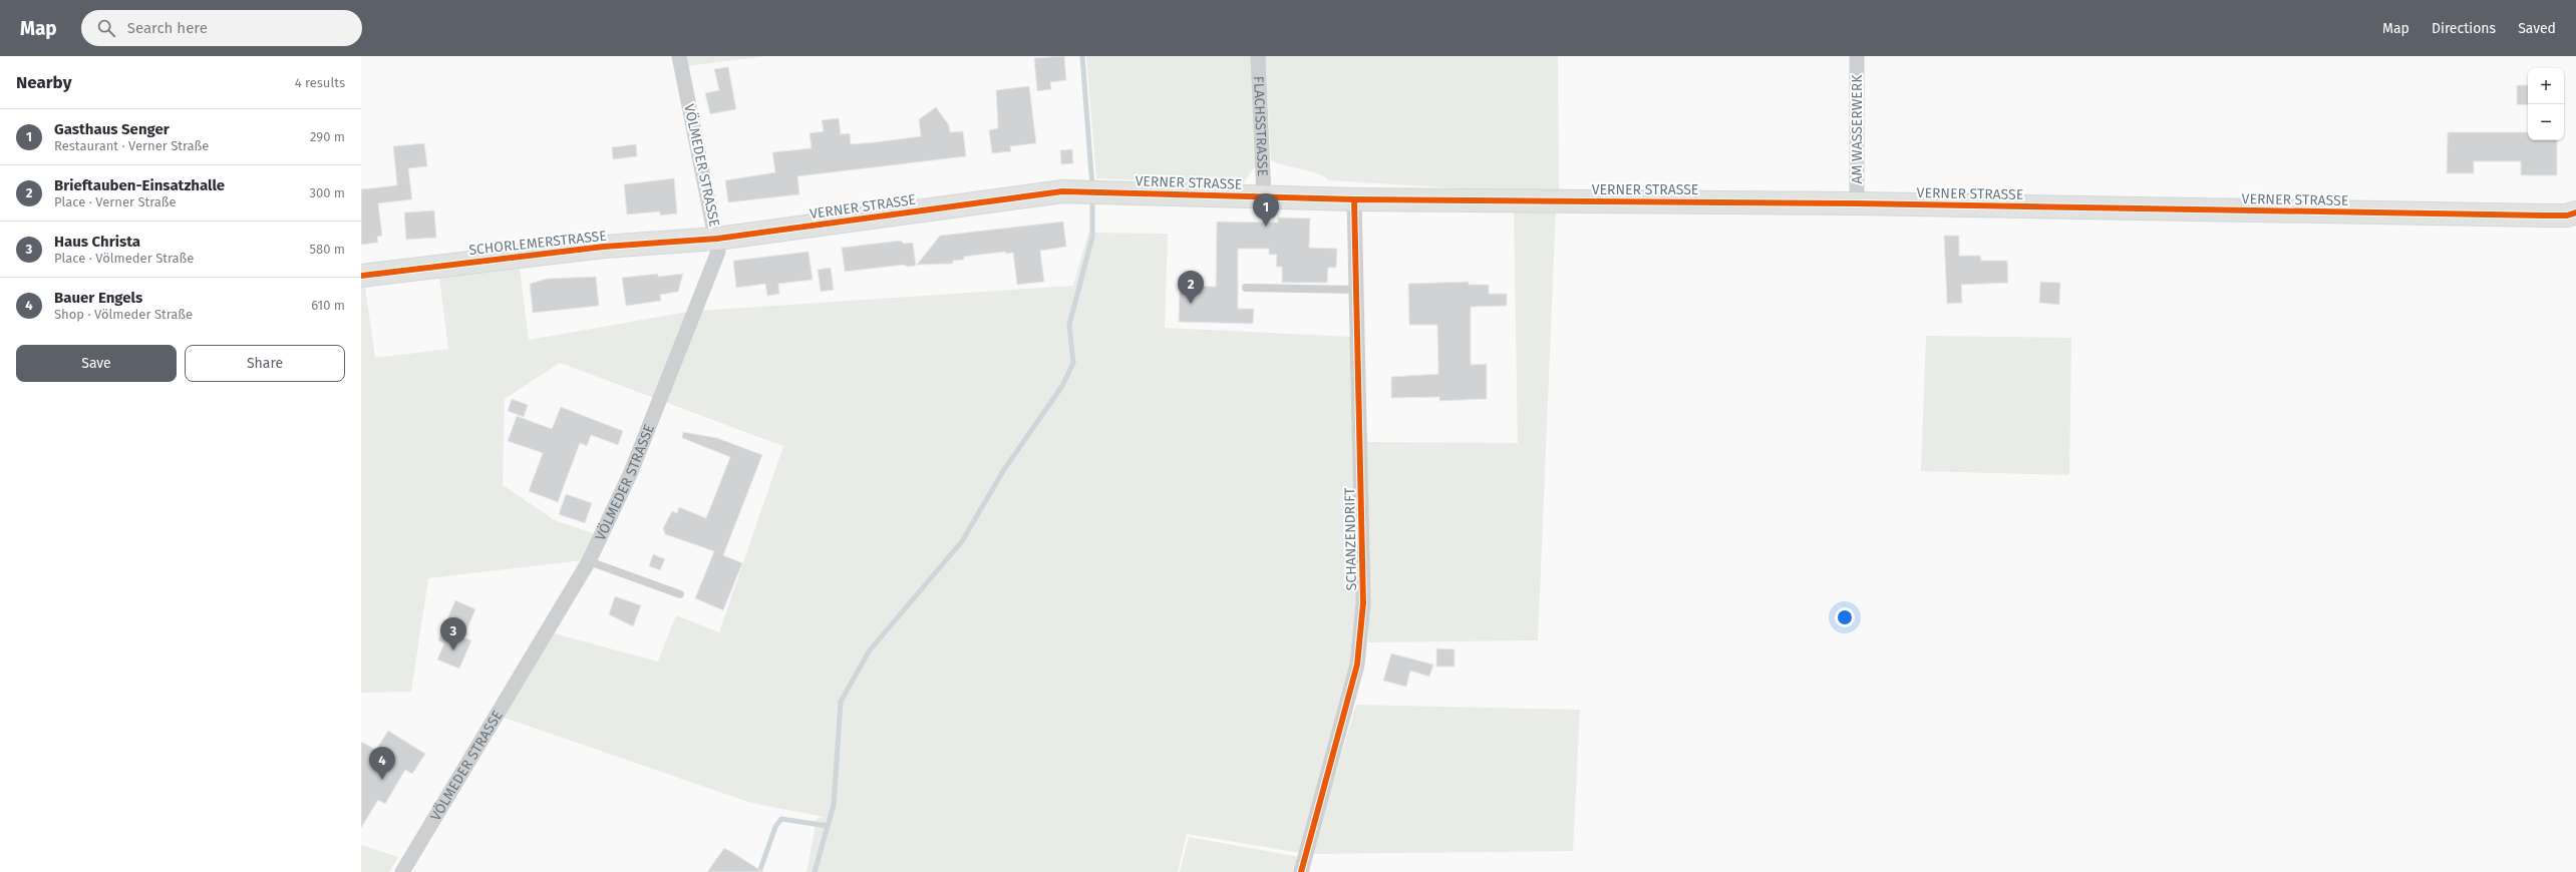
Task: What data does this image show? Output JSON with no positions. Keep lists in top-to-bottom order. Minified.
{"streets":{"street":["FLACHSSTRASSE","AM WASSERWERK","VÖLMEDER STRASSE","VERNER STRASSE","SCHORLEMERSTRASSE","SCHANZENDRIFT"]},"crossings":[["FLACHSSTRASSE","VERNER STRASSE"],["AM WASSERWERK","VERNER STRASSE"],["VÖLMEDER STRASSE","VERNER STRASSE"],["VÖLMEDER STRASSE","SCHORLEMERSTRASSE"],["VERNER STRASSE","SCHORLEMERSTRASSE"],["VERNER STRASSE","SCHANZENDRIFT"]],"page":{"header":"Map","search":"Search here","nav":["Map","Directions","Saved"],"heading":["Nearby","4 results"],"map_buttons":["+","−"],"list":[{"mark":"1","name":"Gasthaus Senger","note":"Restaurant · Verner Straße","value":"290 m"},{"mark":"2","name":"Brieftauben-Einsatzhalle","note":"Place · Verner Straße","value":"300 m"},{"mark":"3","name":"Haus Christa","note":"Place · Völmeder Straße","value":"580 m"},{"mark":"4","name":"Bauer Engels","note":"Shop · Völmeder Straße","value":"610 m"}],"pins":["1","2","3","4"],"buttons":["Save","Share"]}}
